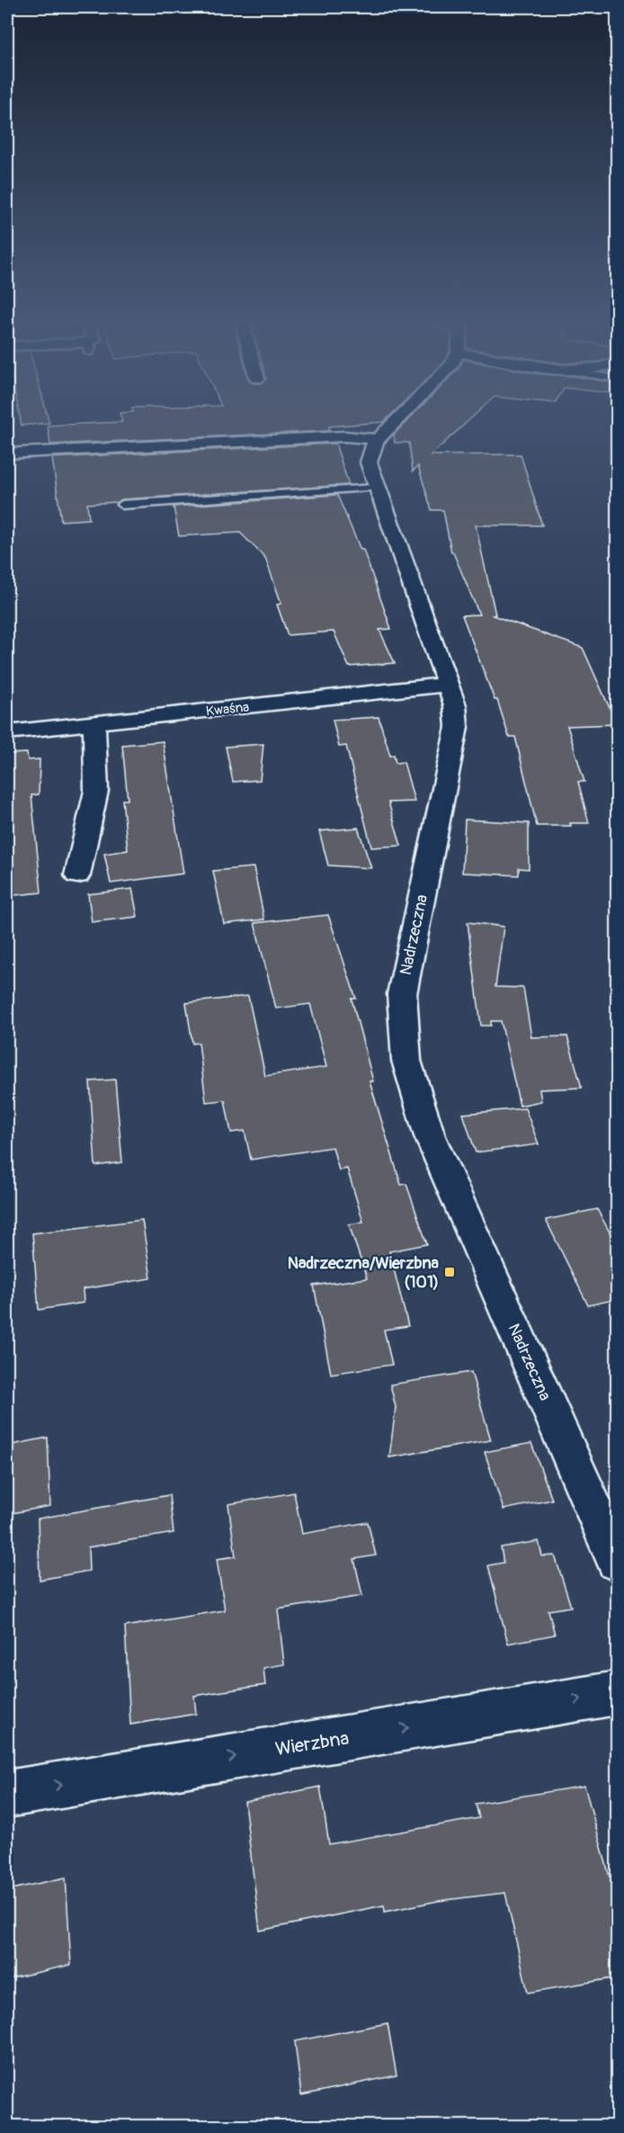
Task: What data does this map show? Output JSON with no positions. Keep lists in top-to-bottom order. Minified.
{"streets":{"street":["Kwaśna","Nadrzeczna","Wierzbna"]},"crossings":[["Kwaśna","Nadrzeczna"]],"one_way":["Wierzbna"],"places":{"transit":["Nadrzeczna/Wierzbna (101)"]}}
